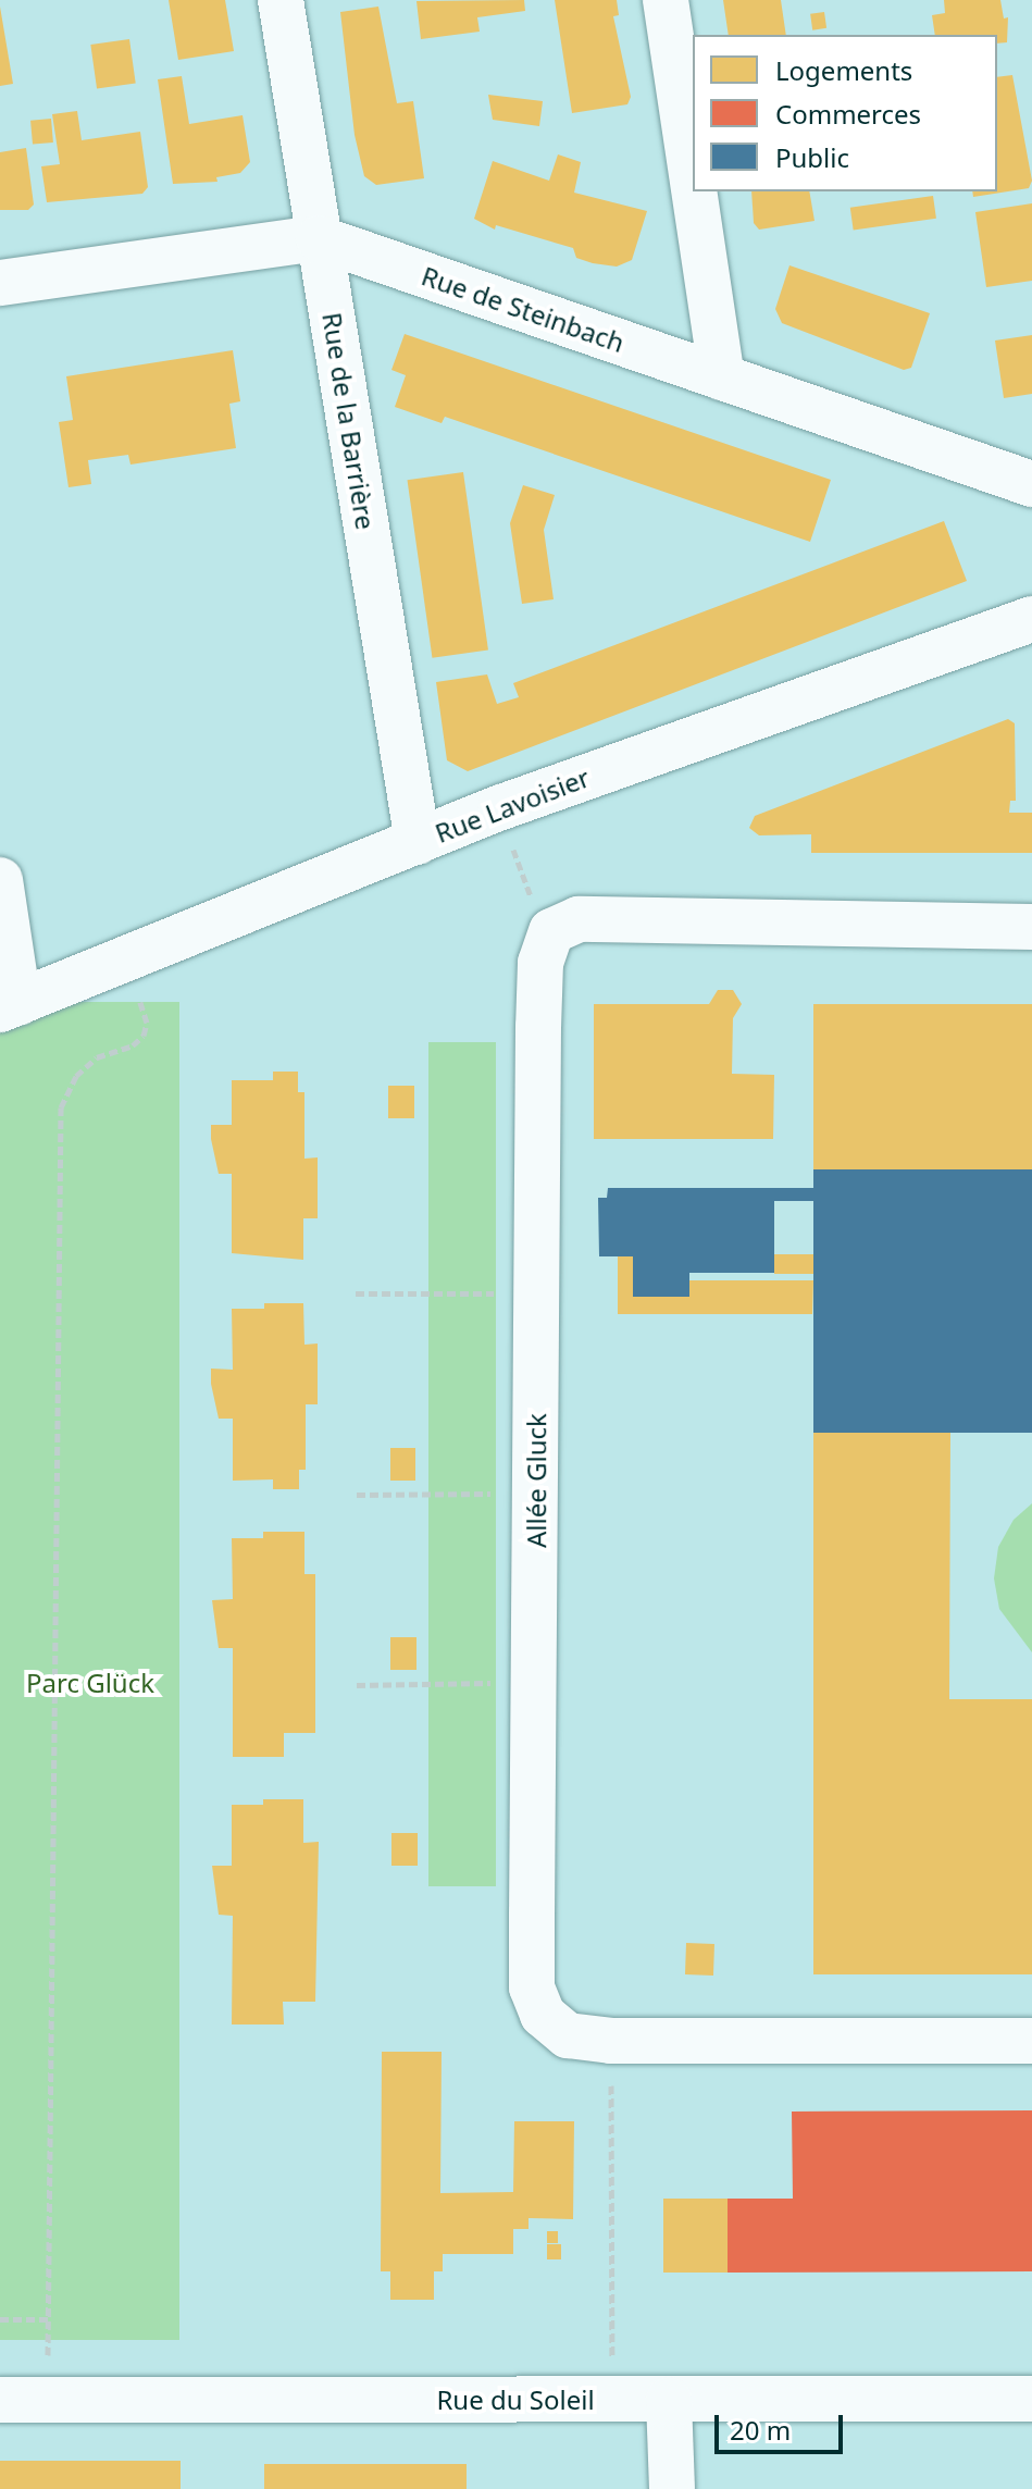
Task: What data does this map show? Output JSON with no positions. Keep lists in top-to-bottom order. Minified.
{"streets":{"street":["Rue de Steinbach","Rue de la Barrière","Rue Lavoisier","Allée Gluck","Rue du Soleil"]},"crossings":[["Rue de Steinbach","Rue de la Barrière"],["Rue de la Barrière","Rue Lavoisier"]],"parks":["Parc Glück"],"legend":["Logements","Commerces","Public"],"scale_bar":"20 m"}
